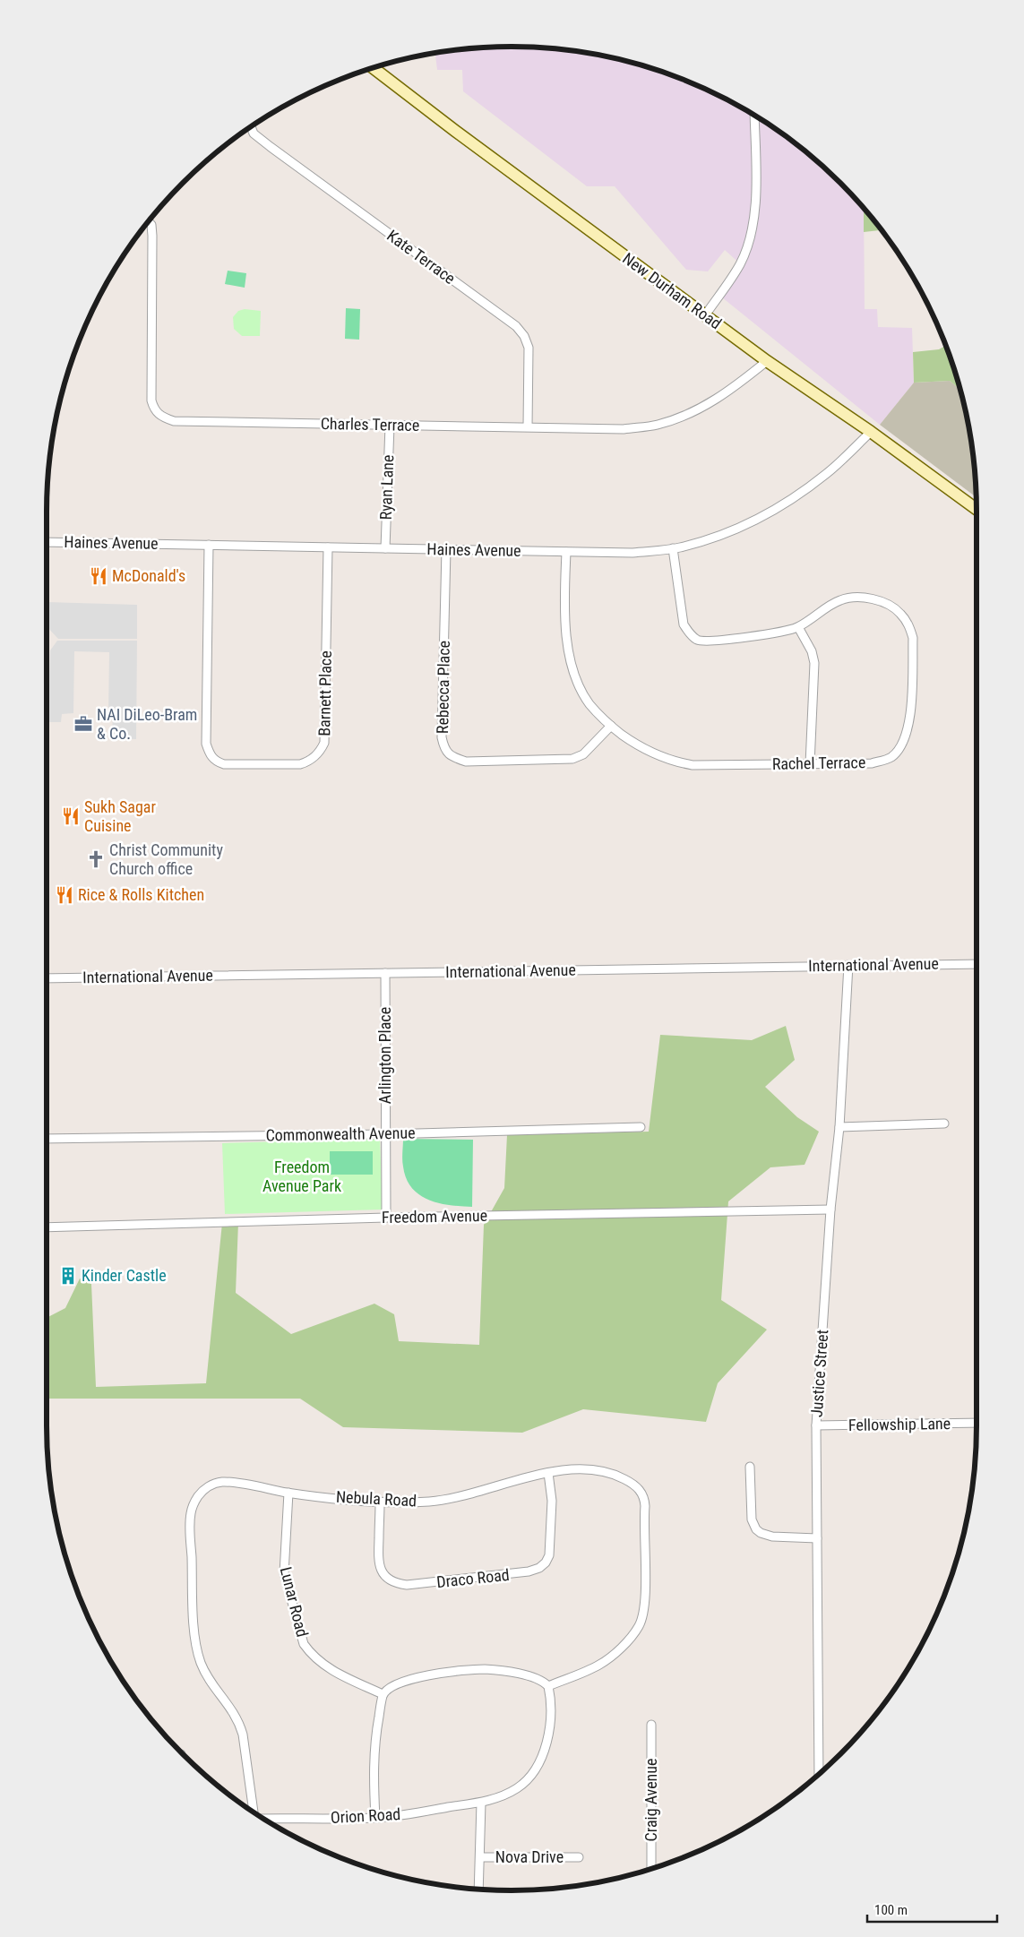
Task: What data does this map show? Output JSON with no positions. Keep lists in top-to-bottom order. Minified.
{"streets":{"main road":["New Durham Road"],"street":["Kate Terrace","Charles Terrace","Ryan Lane","Haines Avenue","Rebecca Place","Barnett Place","Rachel Terrace","International Avenue","Arlington Place","Commonwealth Avenue","Freedom Avenue","Justice Street","Fellowship Lane","Nebula Road","Draco Road","Lunar Road","Craig Avenue","Orion Road","Nova Drive"]},"crossings":[["Kate Terrace","Charles Terrace"],["New Durham Road","Charles Terrace"],["New Durham Road","Haines Avenue"],["Charles Terrace","Ryan Lane"],["Ryan Lane","Haines Avenue"],["Haines Avenue","Rebecca Place"],["Haines Avenue","Barnett Place"],["Haines Avenue","Rachel Terrace"],["Rebecca Place","Rachel Terrace"],["International Avenue","Arlington Place"],["International Avenue","Justice Street"],["Arlington Place","Commonwealth Avenue"],["Arlington Place","Freedom Avenue"],["Freedom Avenue","Justice Street"],["Justice Street","Fellowship Lane"],["Nebula Road","Draco Road"],["Nebula Road","Lunar Road"],["Nebula Road","Orion Road"]],"parks":["Freedom Avenue Park"],"places":{"restaurant":["McDonald's","Sukh Sagar Cuisine","Rice & Rolls Kitchen"],"office":["NAI DiLeo-Bram & Co."],"church":["Christ Community Church office"],"building":["Kinder Castle"]},"scale_bar":"100 m"}
